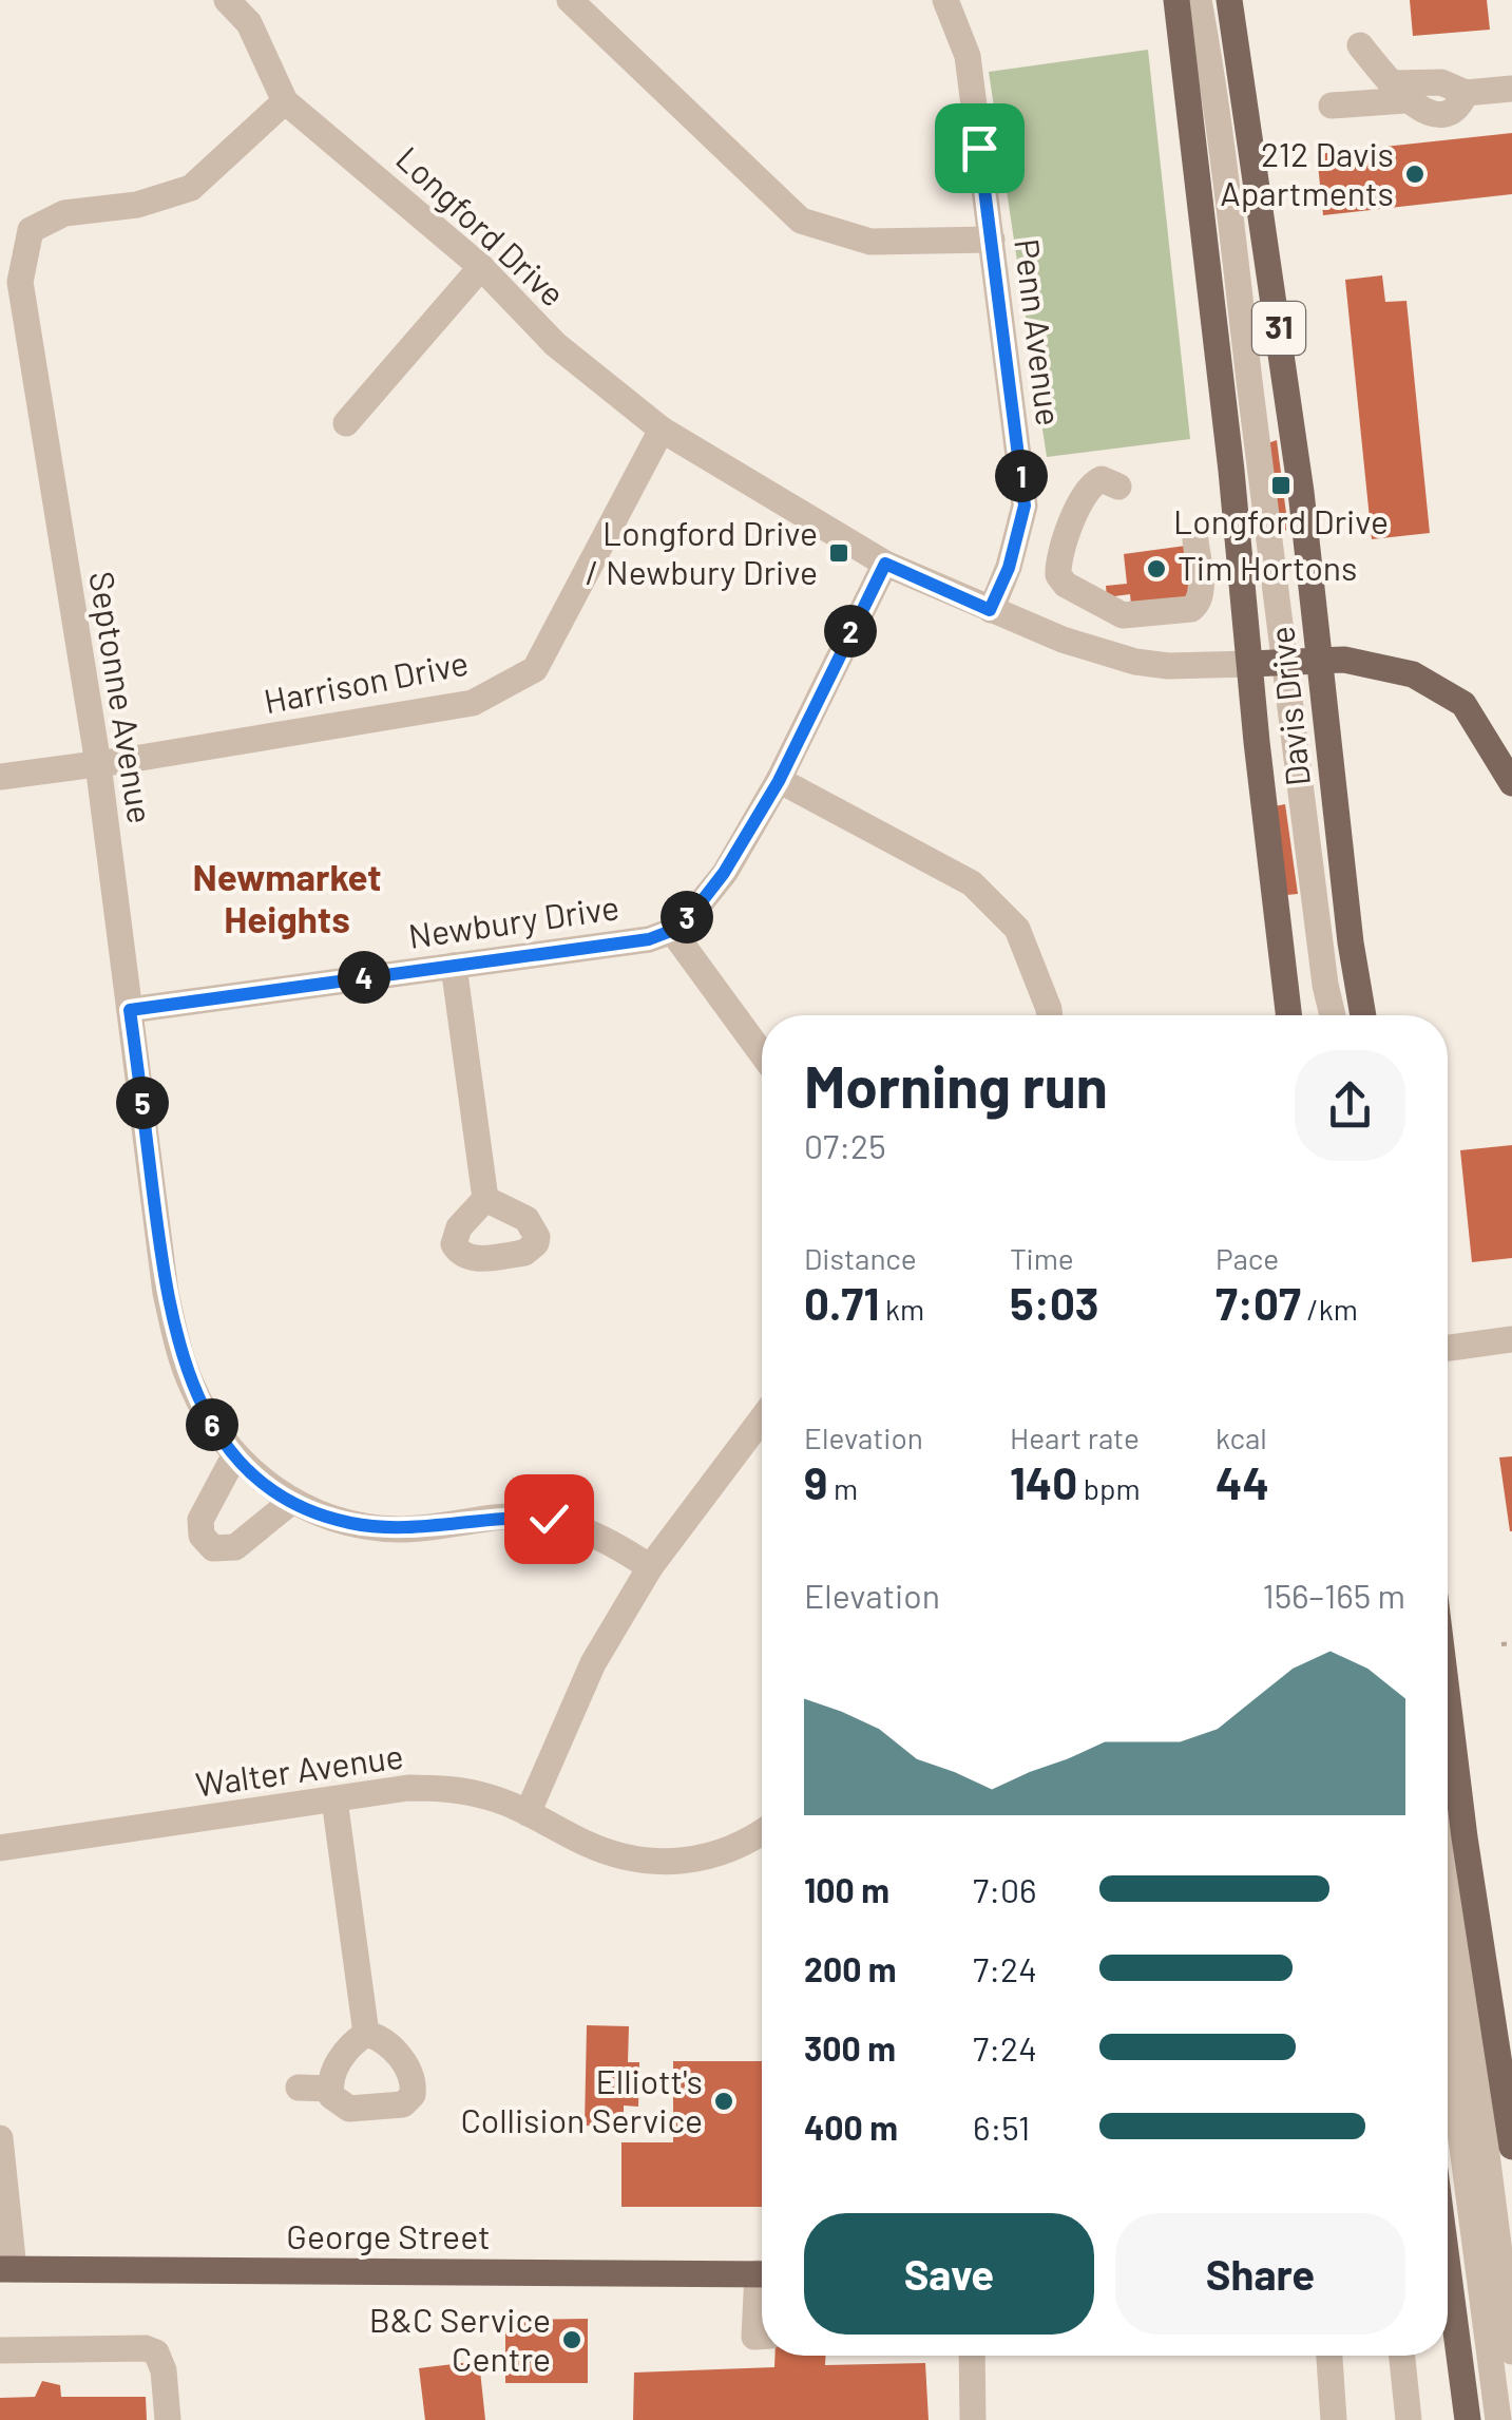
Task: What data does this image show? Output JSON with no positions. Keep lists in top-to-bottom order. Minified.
{"streets":{"main road":["31","Davis Drive","George Street"],"street":["Longford Drive","Penn Avenue","Harrison Drive","Septonne Avenue","Newbury Drive","Walter Avenue"]},"crossings":[["Longford Drive","Penn Avenue"],["Longford Drive","Harrison Drive"],["Longford Drive","Septonne Avenue"],["Longford Drive","Davis Drive"],["Longford Drive","Newbury Drive"],["Harrison Drive","Septonne Avenue"],["Septonne Avenue","Newbury Drive"]],"districts":["Newmarket Heights"],"places":{"other":["212 Davis Apartments","Tim Hortons","Elliott's Collision Service","B&C Service Centre"],"transit":["Longford Drive","Longford Drive / Newbury Drive"]},"page":{"pins":["1","2","3","4","5","6"],"heading":["Morning run","07:25"],"stats":[["Distance","0.71 km"],["Time","5:03"],["Pace","7:07 /km"],["Elevation","9 m"],["Heart rate","140 bpm"],["kcal","44"]],"chart":["Elevation","156–165 m"],"list":[{"name":"100 m","note":"7:06"},{"name":"200 m","note":"7:24"},{"name":"300 m","note":"7:24"},{"name":"400 m","note":"6:51"}],"buttons":["Save","Share"]}}
